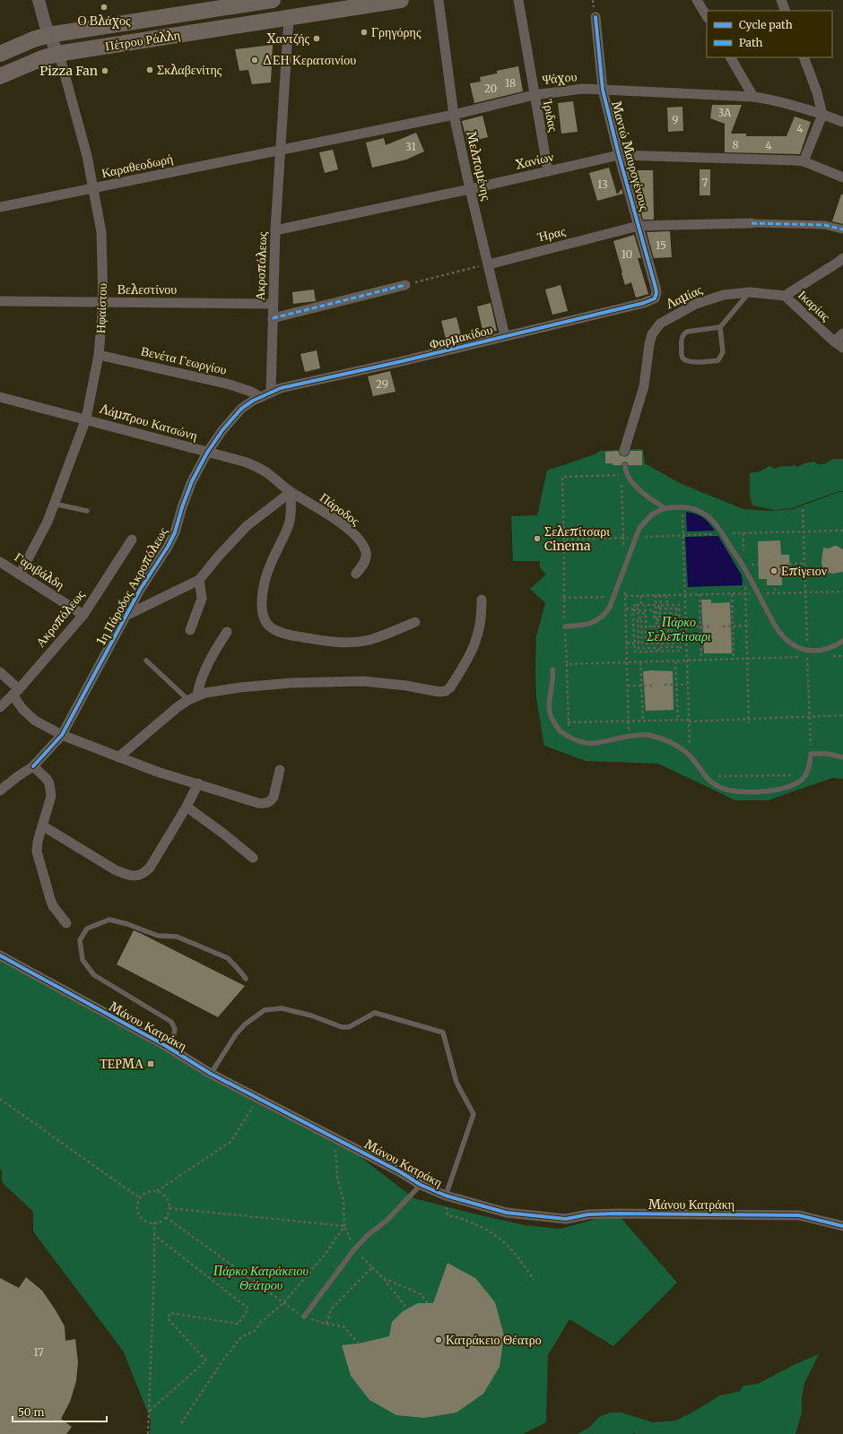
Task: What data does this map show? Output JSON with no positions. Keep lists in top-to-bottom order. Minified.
{"streets":{"main road":["Πέτρου Ράλλη"],"street":["Ψάχου","Ίριδας","Μαντώ Μαυρογένους","Χανίων","Καραθεοδωρή","Μελπομένης","Ήρας","Ακροπόλεως","Βελεστίνου","Λαμίας","Ικαρίας","Ηφαίστου","Φαρμακίδου","Βενέτα Γεωργίου","Λάμπρου Κατσώνη","Πάροδος","Γαριβάλδη","1η Πάροδος Ακροπόλεως","Μάνου Κατράκη"]},"crossings":[["Πέτρου Ράλλη","Ακροπόλεως"],["Πέτρου Ράλλη","Ηφαίστου"],["Ψάχου","Ίριδας"],["Ψάχου","Μαντώ Μαυρογένους"],["Ψάχου","Καραθεοδωρή"],["Ψάχου","Μελπομένης"],["Ψάχου","Ακροπόλεως"],["Ίριδας","Χανίων"],["Μαντώ Μαυρογένους","Χανίων"],["Μαντώ Μαυρογένους","Ήρας"],["Μαντώ Μαυρογένους","Φαρμακίδου"],["Χανίων","Μελπομένης"],["Χανίων","Ακροπόλεως"],["Καραθεοδωρή","Ακροπόλεως"],["Καραθεοδωρή","Ηφαίστου"],["Μελπομένης","Ήρας"],["Μελπομένης","Φαρμακίδου"],["Ακροπόλεως","Βελεστίνου"],["Ακροπόλεως","Φαρμακίδου"],["Ακροπόλεως","Γαριβάλδη"],["Βελεστίνου","Ηφαίστου"],["Λαμίας","Ικαρίας"],["Ηφαίστου","Βενέτα Γεωργίου"],["Ηφαίστου","Λάμπρου Κατσώνη"],["Ηφαίστου","Γαριβάλδη"],["Λάμπρου Κατσώνη","Πάροδος"],["Λάμπρου Κατσώνη","1η Πάροδος Ακροπόλεως"]],"parks":["Πάρκο Σελεπίτσαρι","Πάρκο Κατράκειου Θεάτρου"],"places":{"other":["Ο Βλάχος","Γρηγόρης","Χαντζής","ΔΕΗ Κερατσινίου","Σκλαβενίτης","Pizza Fan","Σελεπίτσαρι Cinema","Επίγειον","Κατράκειο Θέατρο"],"transit":["ΤΕΡΜΑ"]},"house_numbers":["18","20","3A","9","4","8","4","31","7","13","15","10","29","17"],"legend":["Cycle path","Path"],"scale_bar":"50 m"}
